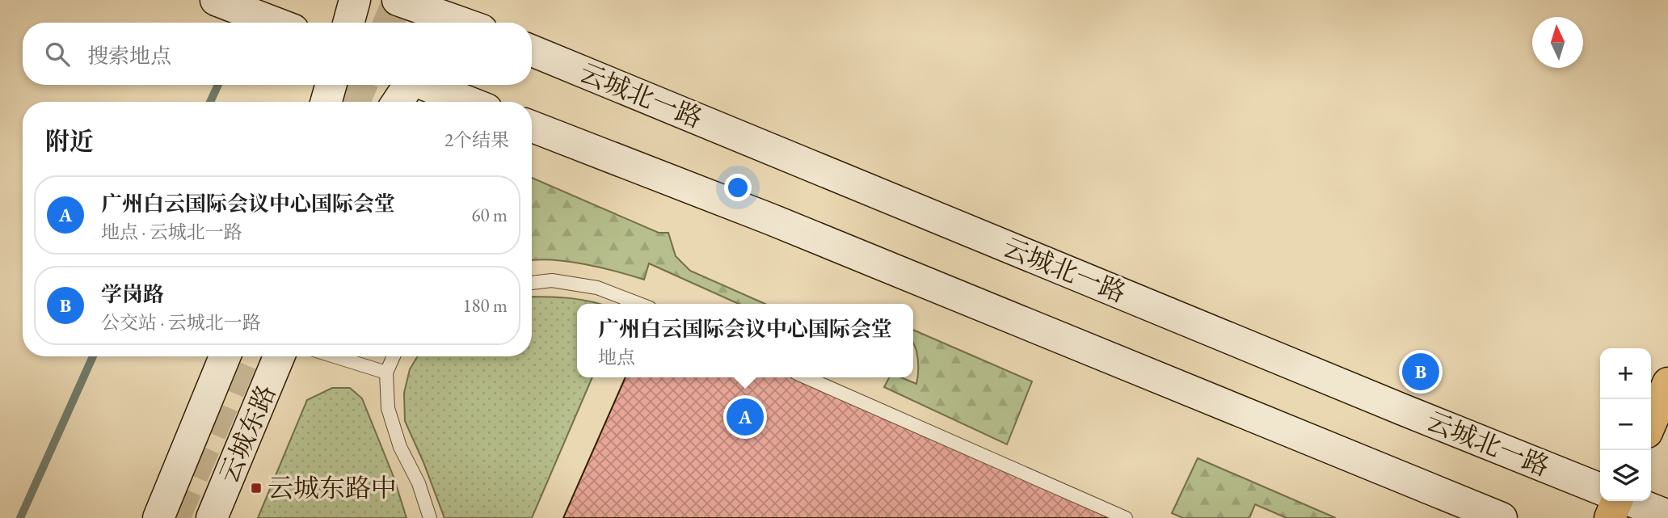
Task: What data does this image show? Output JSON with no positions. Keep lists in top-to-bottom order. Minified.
{"streets":{"street":["云城北一路","云城东路"]},"places":{"transit":["云城东路中"]},"north":"top","page":{"search":"搜索地点","heading":["附近","2个结果"],"list":[{"mark":"A","name":"广州白云国际会议中心国际会堂","note":"地点 · 云城北一路","value":"60 m"},{"mark":"B","name":"学岗路","note":"公交站 · 云城北一路","value":"180 m"}],"popup":["广州白云国际会议中心国际会堂","地点"],"map_buttons":["+","−"],"pins":["B","A"]}}
